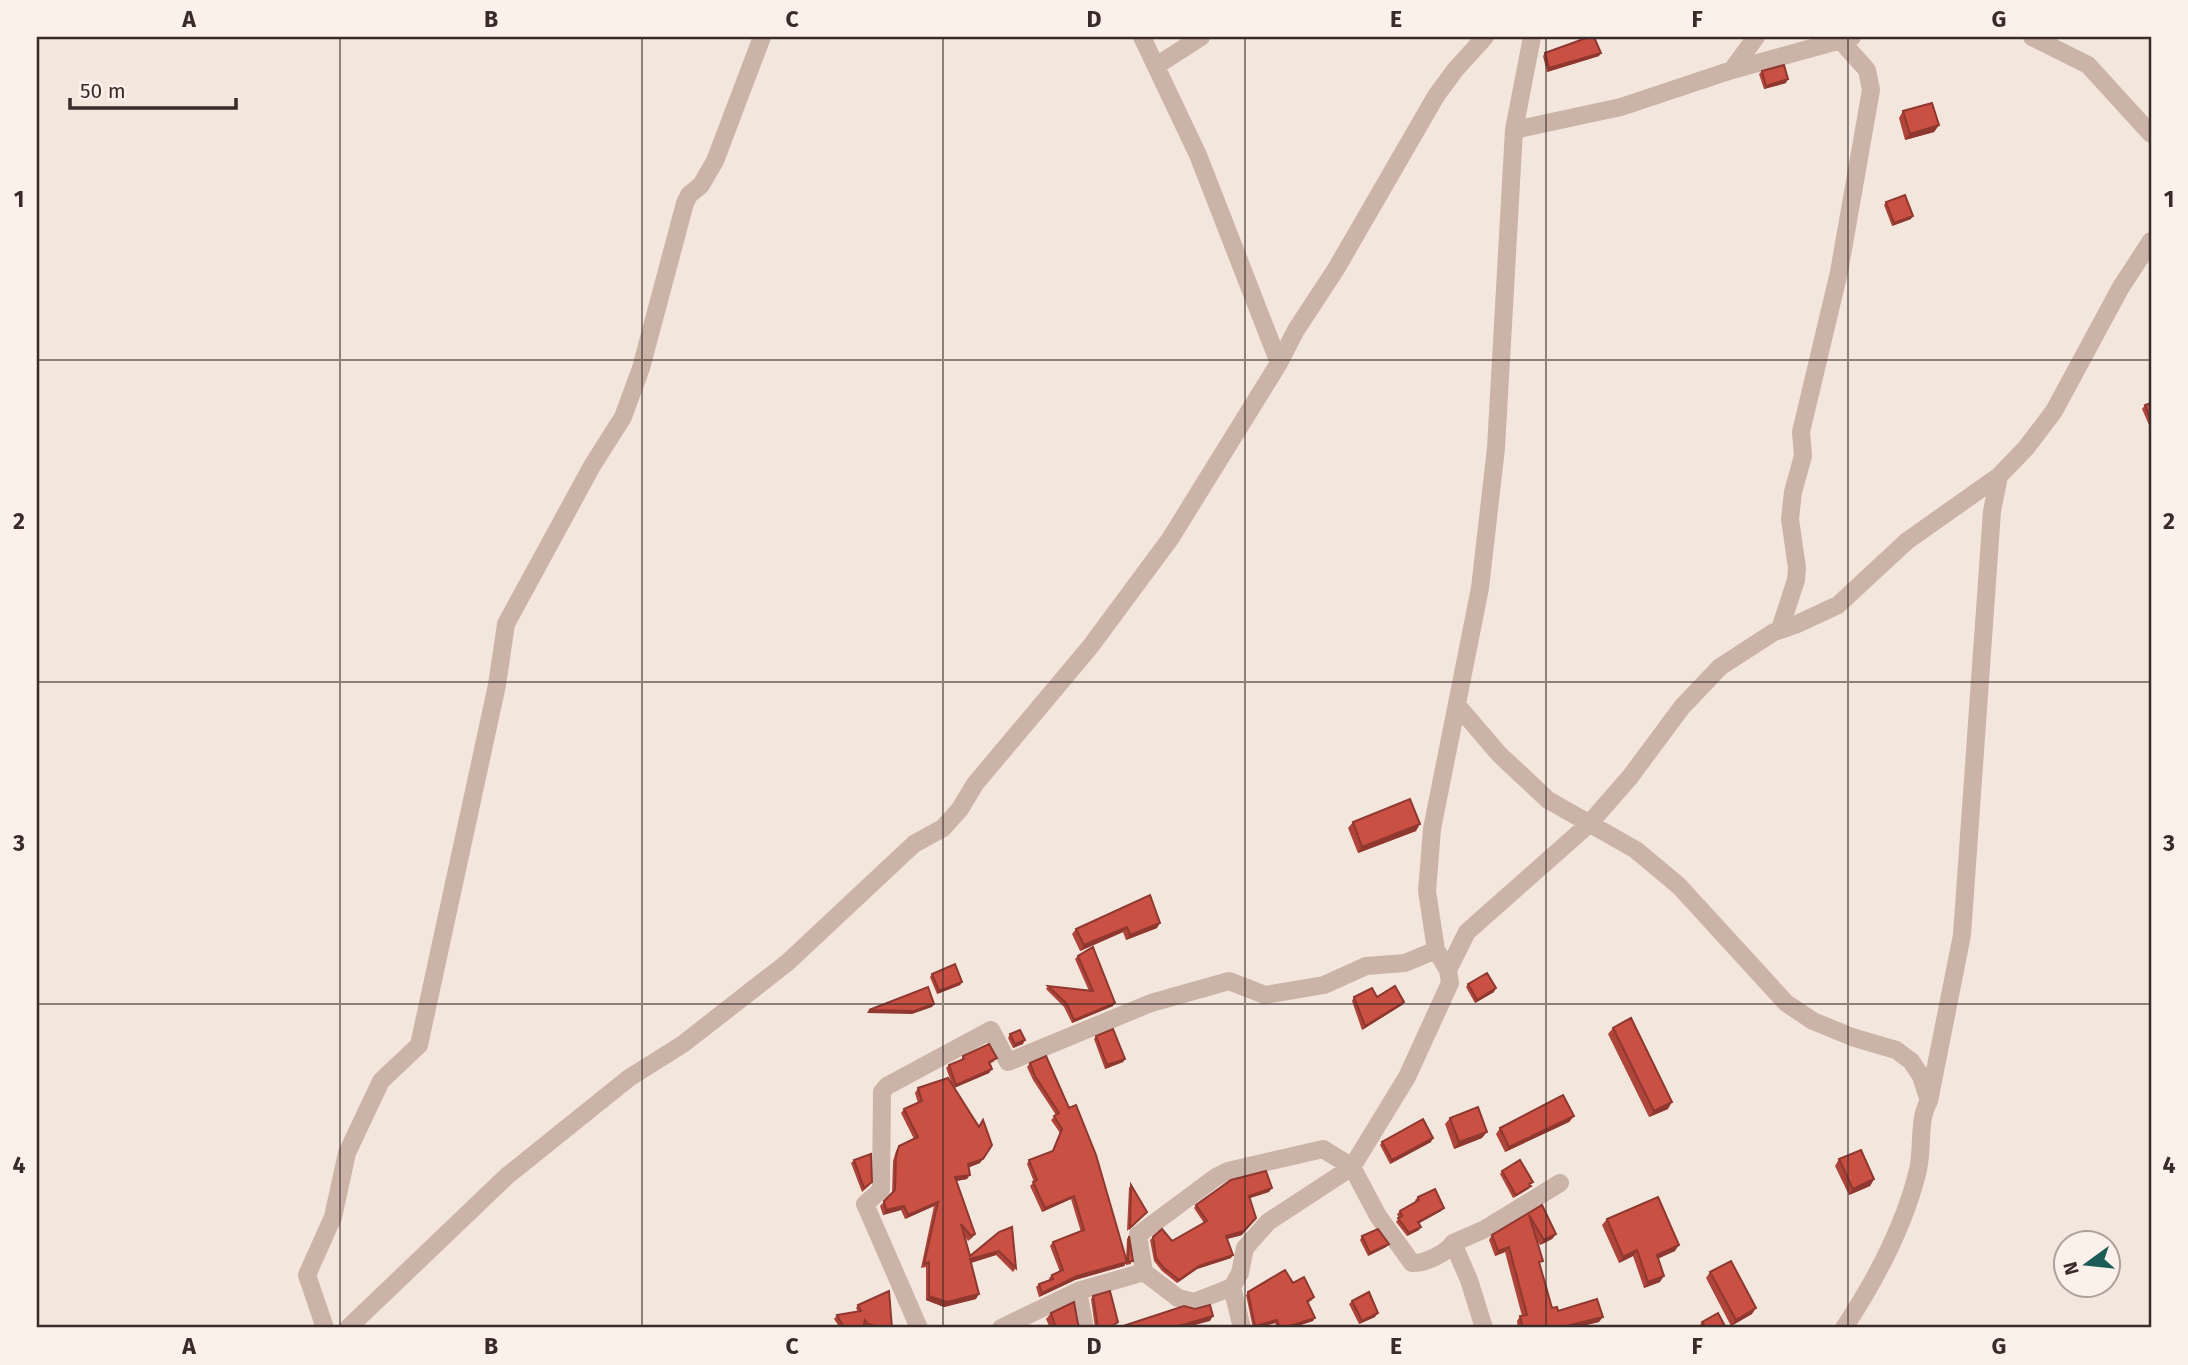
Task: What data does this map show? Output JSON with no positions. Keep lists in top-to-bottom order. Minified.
{"scale_bar":"50 m","north":"left","grid":{"columns":["A","B","C","D","E","F","G"],"rows":["1","2","3","4"]}}
